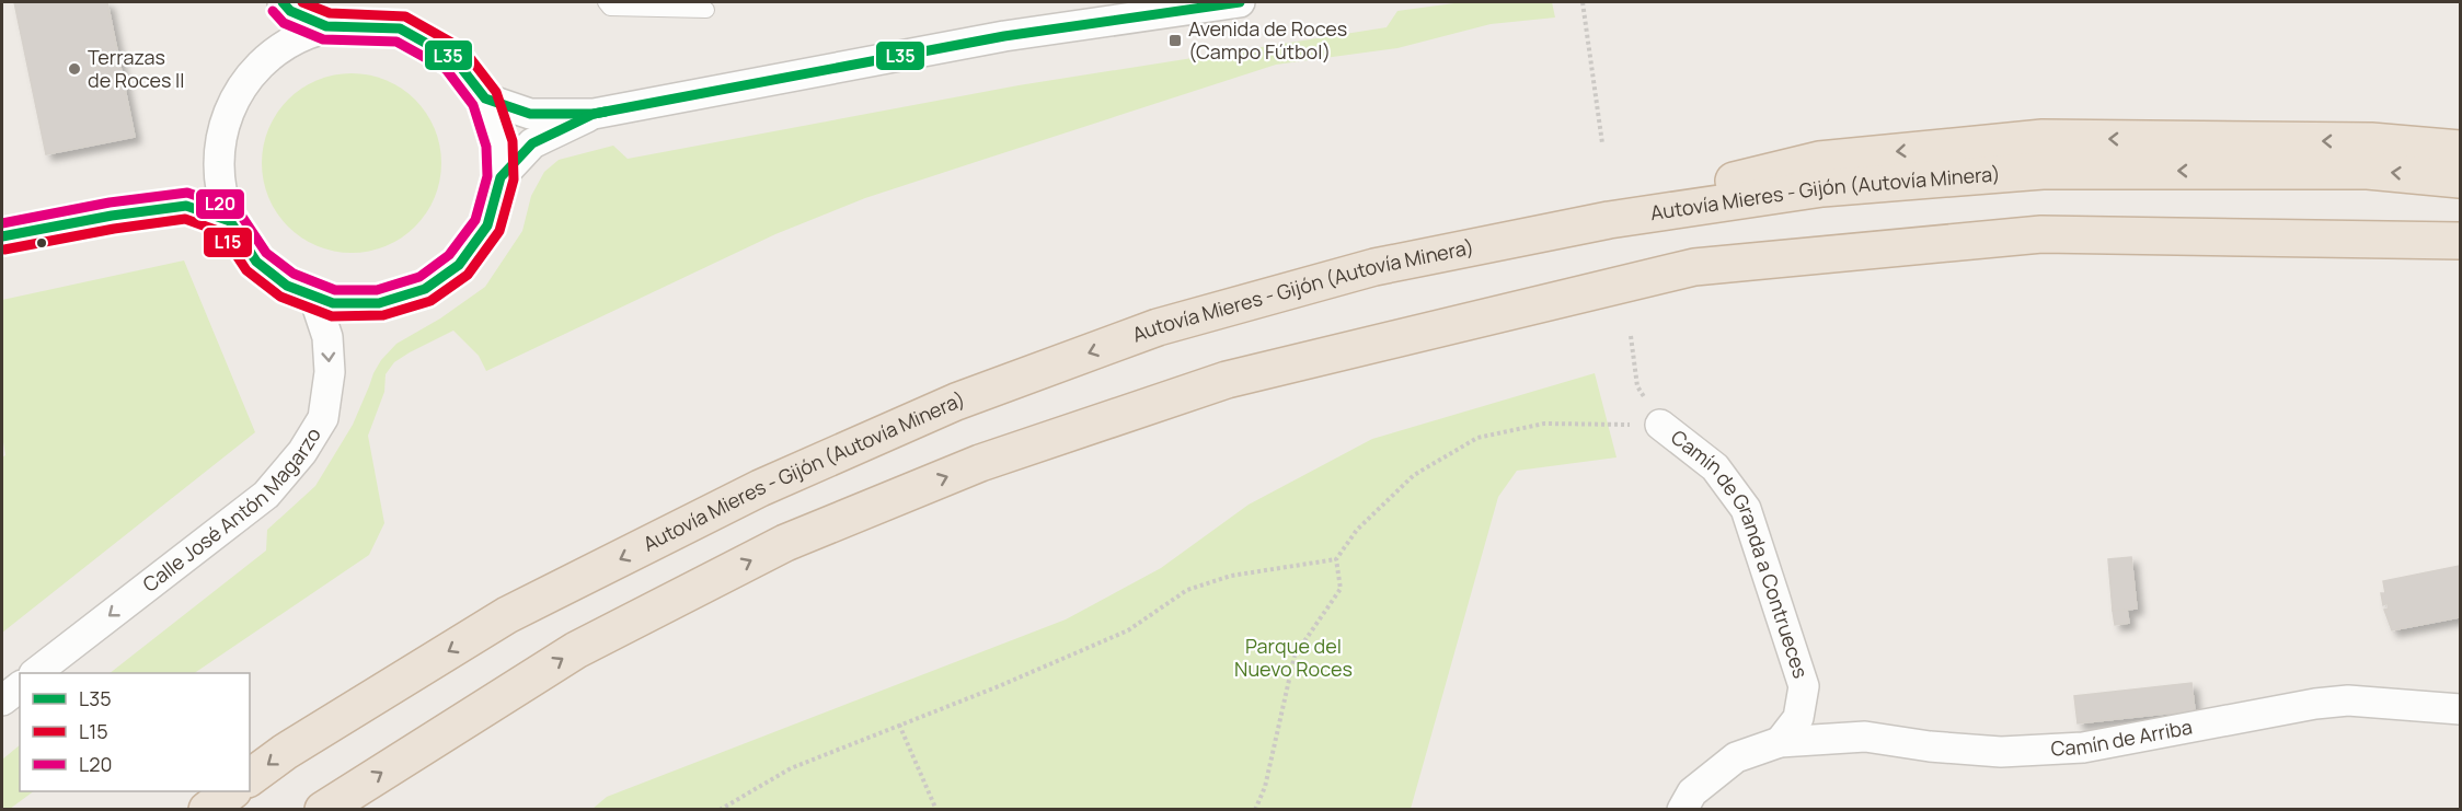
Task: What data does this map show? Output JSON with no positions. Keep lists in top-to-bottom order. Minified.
{"streets":{"highway":["Autovía Mieres - Gijón (Autovía Minera)"],"street":["Calle José Antón Magarzo","Camín de Granda a Contrueces","Camín de Arriba"]},"crossings":[["Camín de Granda a Contrueces","Camín de Arriba"]],"one_way":["Calle José Antón Magarzo"],"parks":["Parque del Nuevo Roces"],"places":{"transit":["Avenida de Roces (Campo Fútbol)"],"other":["Terrazas de Roces II"]},"lines":["transit line L35","transit line L15","transit line L20"],"legend":["L35","L15","L20"]}
